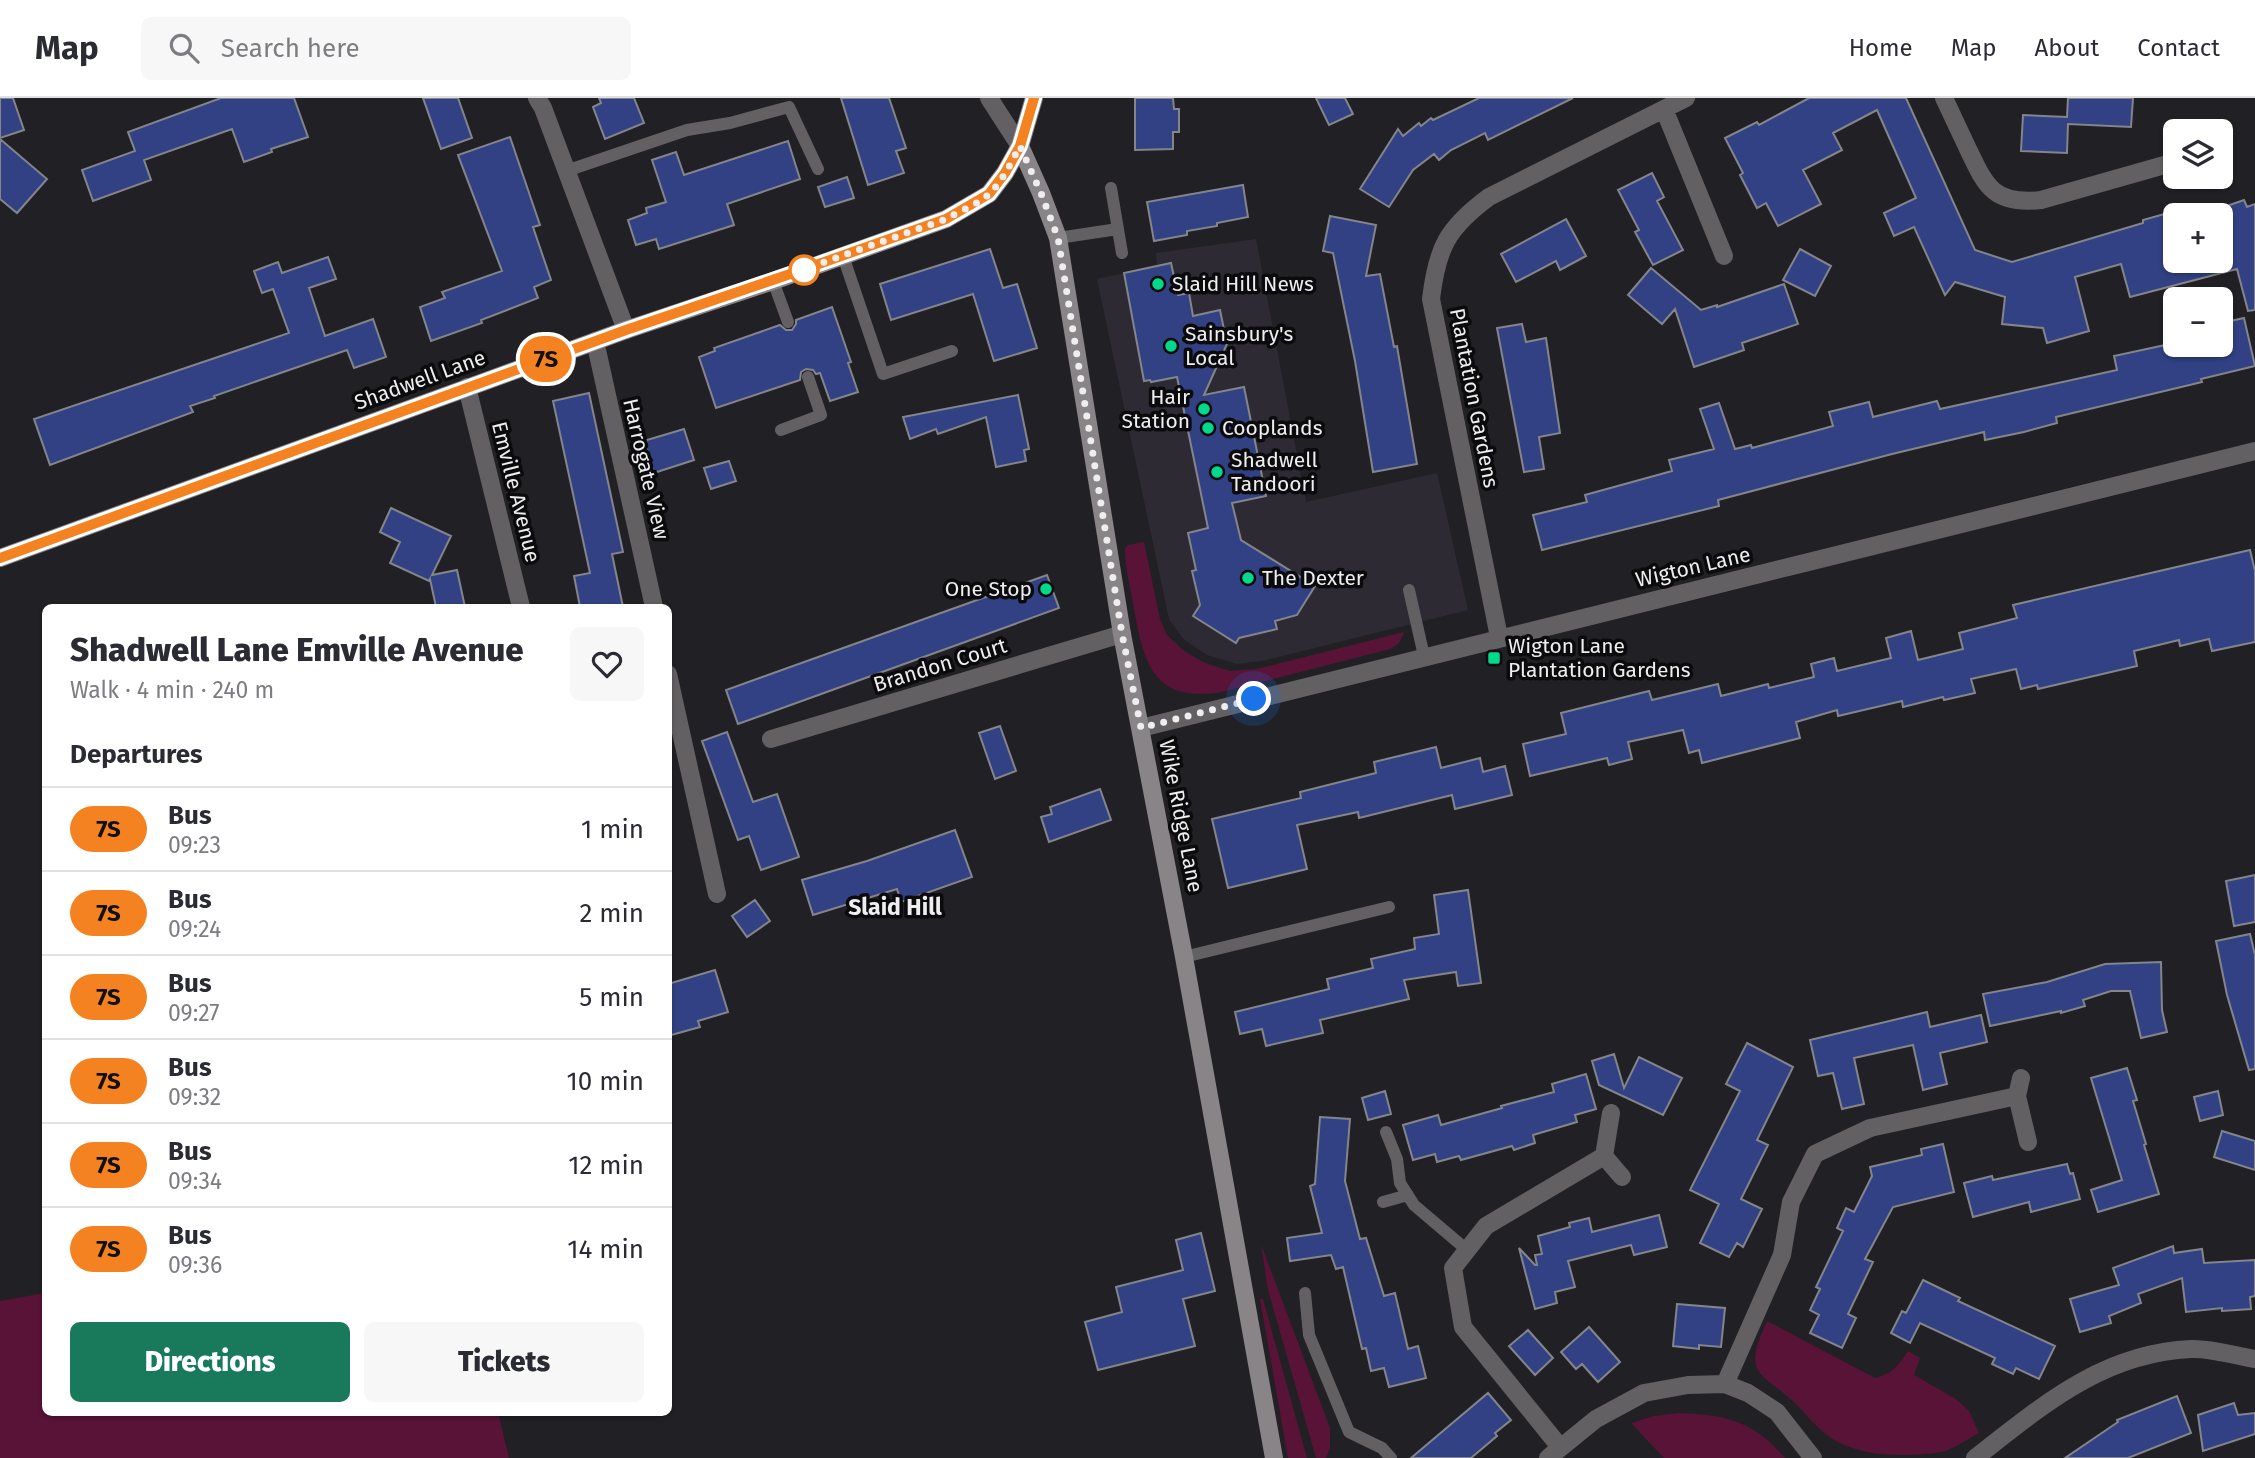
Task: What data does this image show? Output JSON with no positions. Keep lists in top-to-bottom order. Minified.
{"streets":{"street":["Shadwell Lane","Plantation Gardens","Harrogate View","Emville Avenue","Wigton Lane","Brandon Court","Wike Ridge Lane"]},"crossings":[["Shadwell Lane","Harrogate View"],["Shadwell Lane","Emville Avenue"],["Shadwell Lane","Wike Ridge Lane"],["Plantation Gardens","Wigton Lane"],["Wigton Lane","Wike Ridge Lane"],["Brandon Court","Wike Ridge Lane"]],"districts":["Slaid Hill"],"places":{"other":["Slaid Hill News","Sainsbury's Local","Hair Station","Cooplands","Shadwell Tandoori","The Dexter","One Stop"],"transit":["Wigton Lane Plantation Gardens"]},"lines":["bus line 7S"],"page":{"header":"Map","search":"Search here","nav":["Home","Map","About","Contact"],"on_map":"7S","map_buttons":["+","−"],"heading":[["Shadwell Lane Emville Avenue","Walk · 4 min · 240 m"],"Departures"],"list":[{"mark":"7S","name":"Bus","note":"09:23","value":"1 min"},{"mark":"7S","name":"Bus","note":"09:24","value":"2 min"},{"mark":"7S","name":"Bus","note":"09:27","value":"5 min"},{"mark":"7S","name":"Bus","note":"09:32","value":"10 min"},{"mark":"7S","name":"Bus","note":"09:34","value":"12 min"},{"mark":"7S","name":"Bus","note":"09:36","value":"14 min"}],"buttons":["Directions","Tickets"]}}
